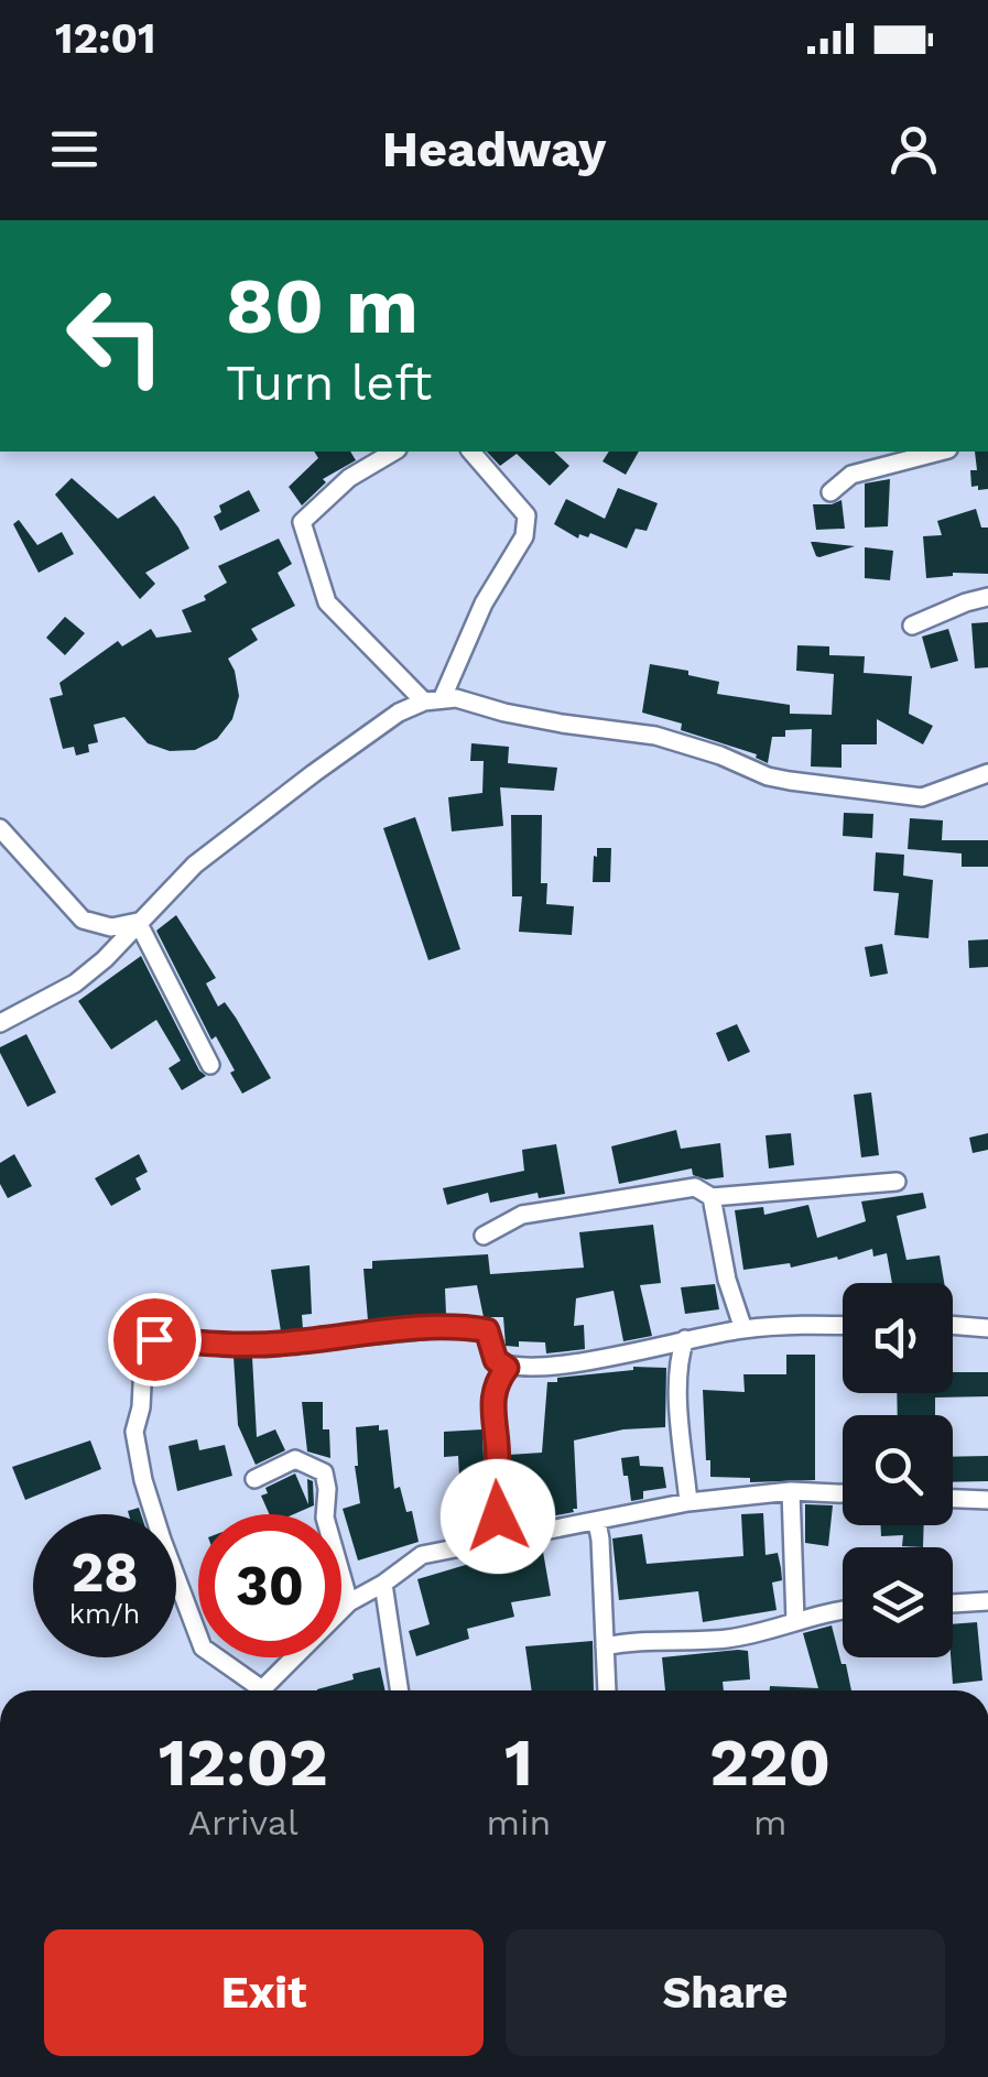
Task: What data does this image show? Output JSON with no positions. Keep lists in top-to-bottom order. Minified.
{"page":{"status":"12:01","header":"Headway","turn":["80 m","Turn left"],"speed":"28 km/h","limit":"30","eta":["12:02","Arrival","1","min","220","m"],"buttons":["Exit","Share"]}}
